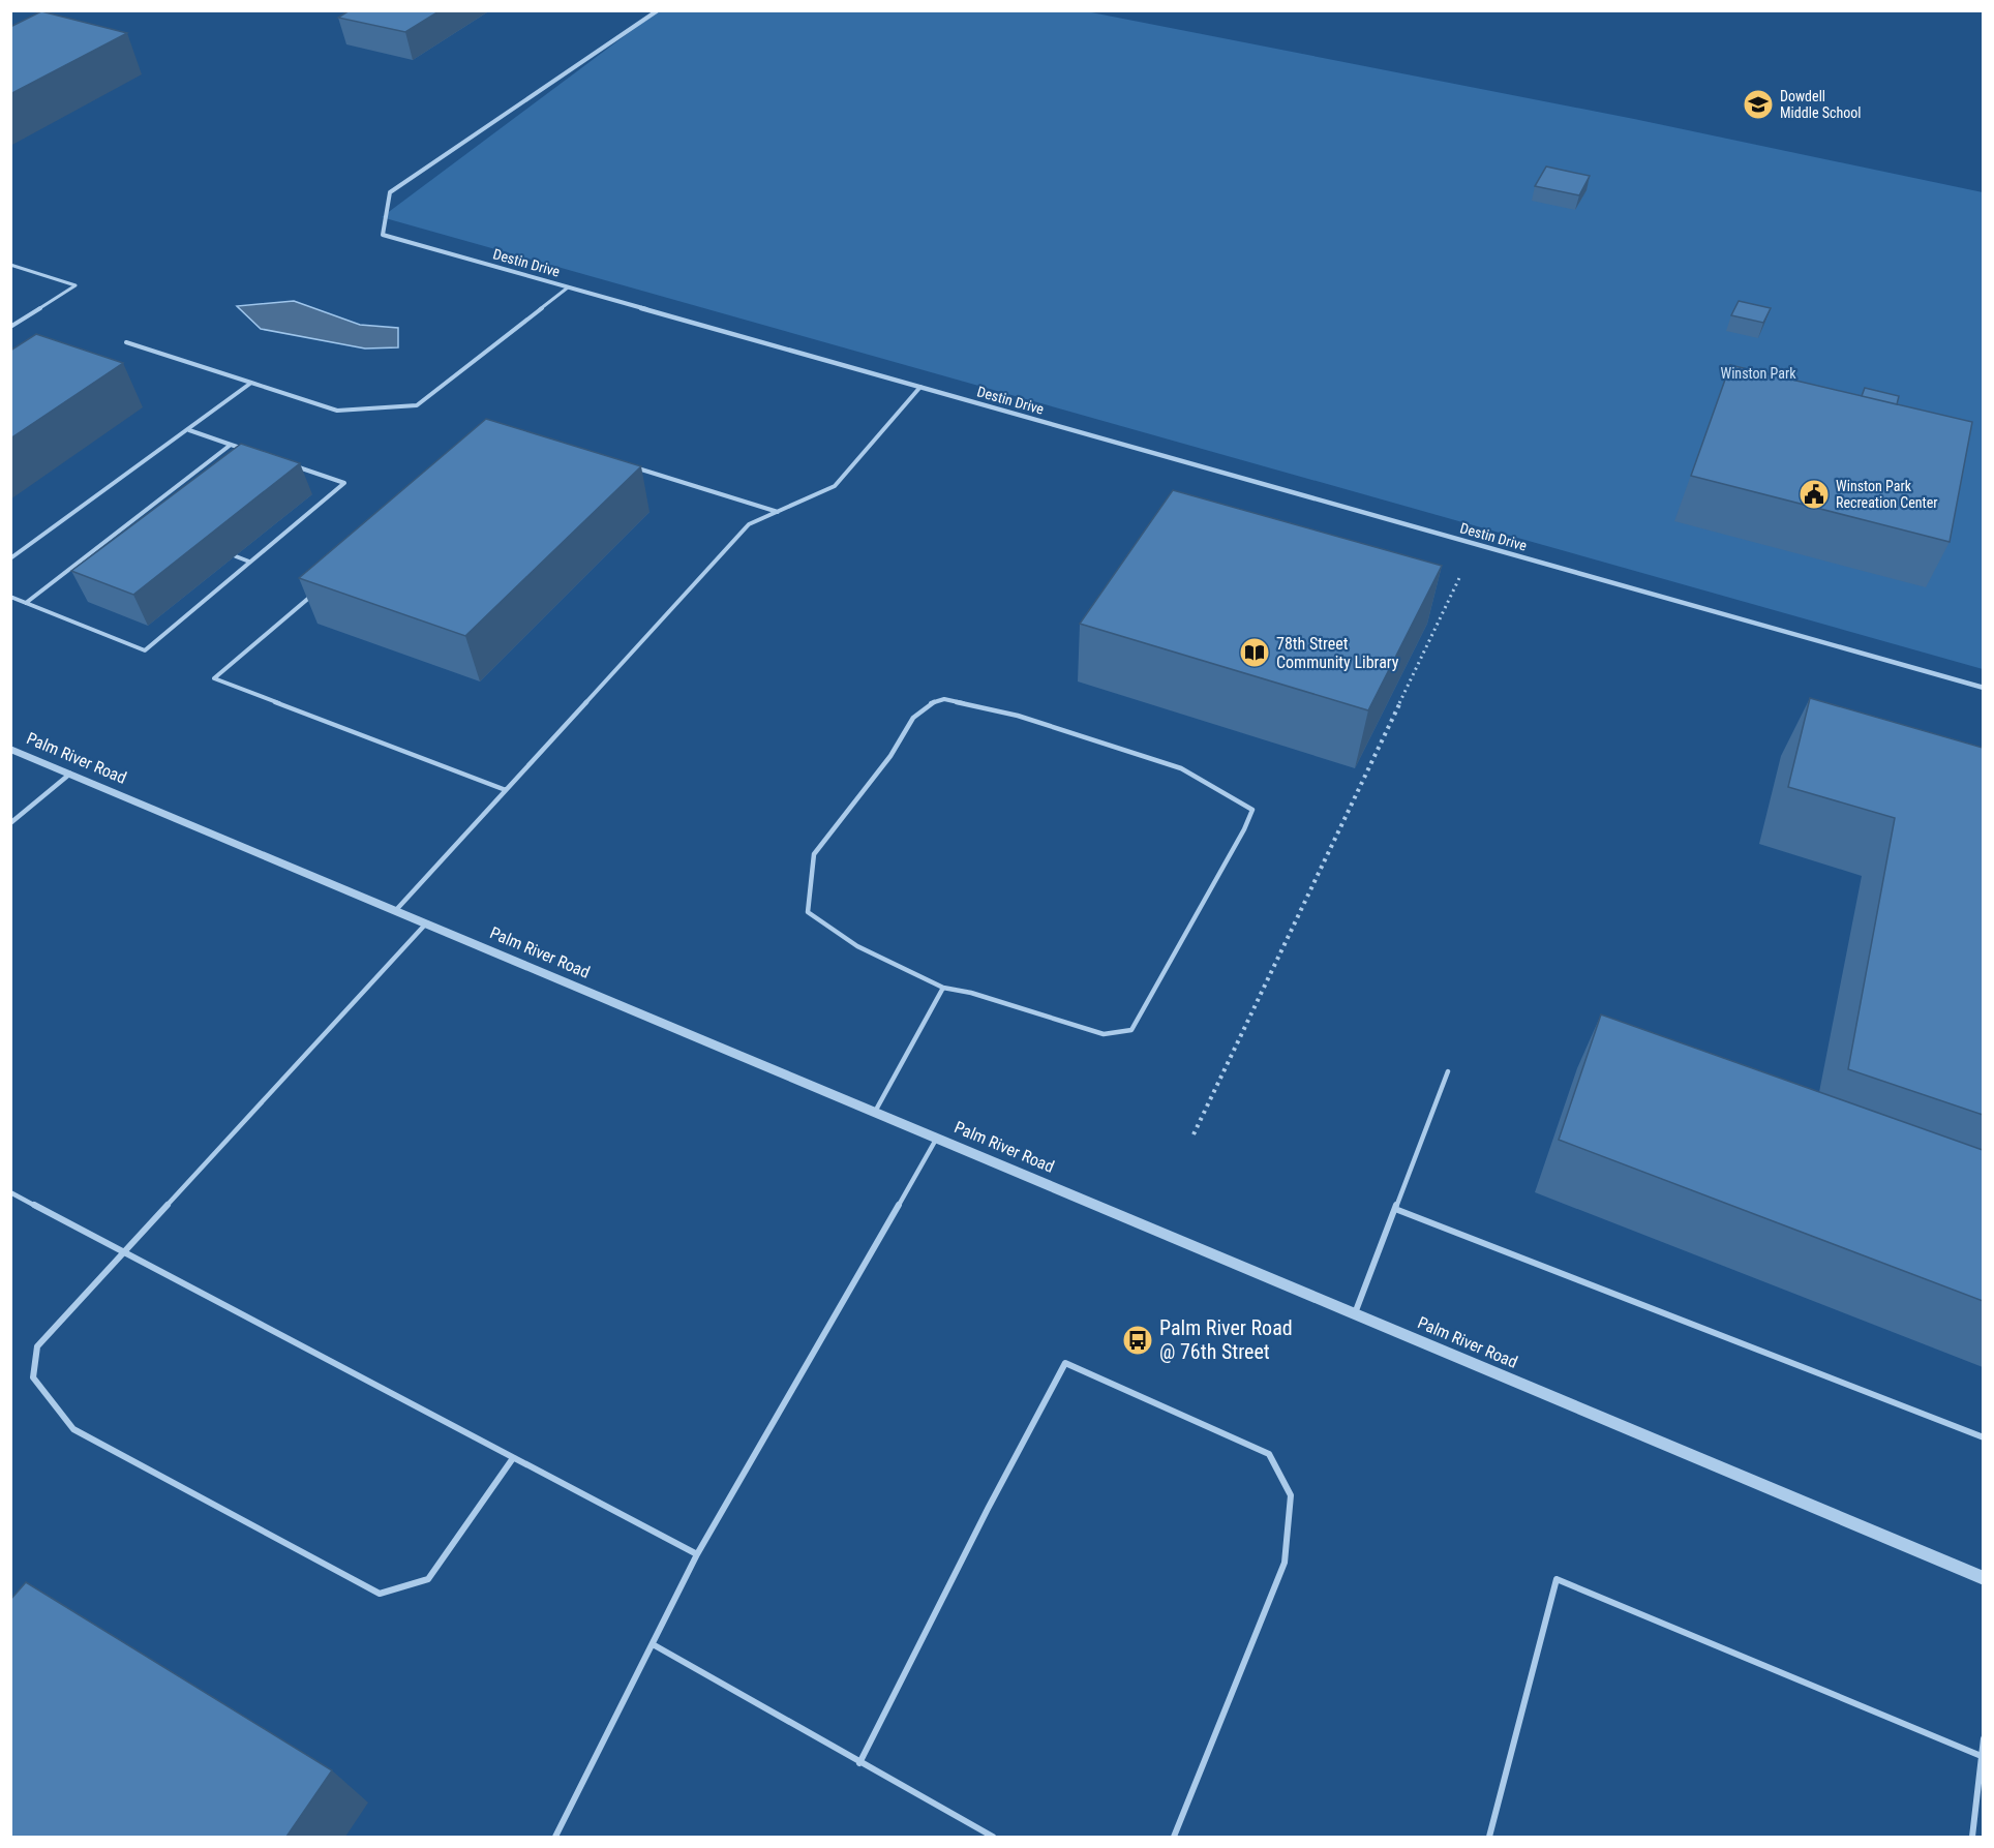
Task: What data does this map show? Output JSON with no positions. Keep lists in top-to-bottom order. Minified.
{"streets":{"street":["Destin Drive","Palm River Road"]},"parks":["Winston Park"],"places":{"school or university":["Dowdell Middle School"],"public building":["Winston Park Recreation Center"],"library":["78th Street Community Library"],"bus stop":["Palm River Road @ 76th Street"]}}
